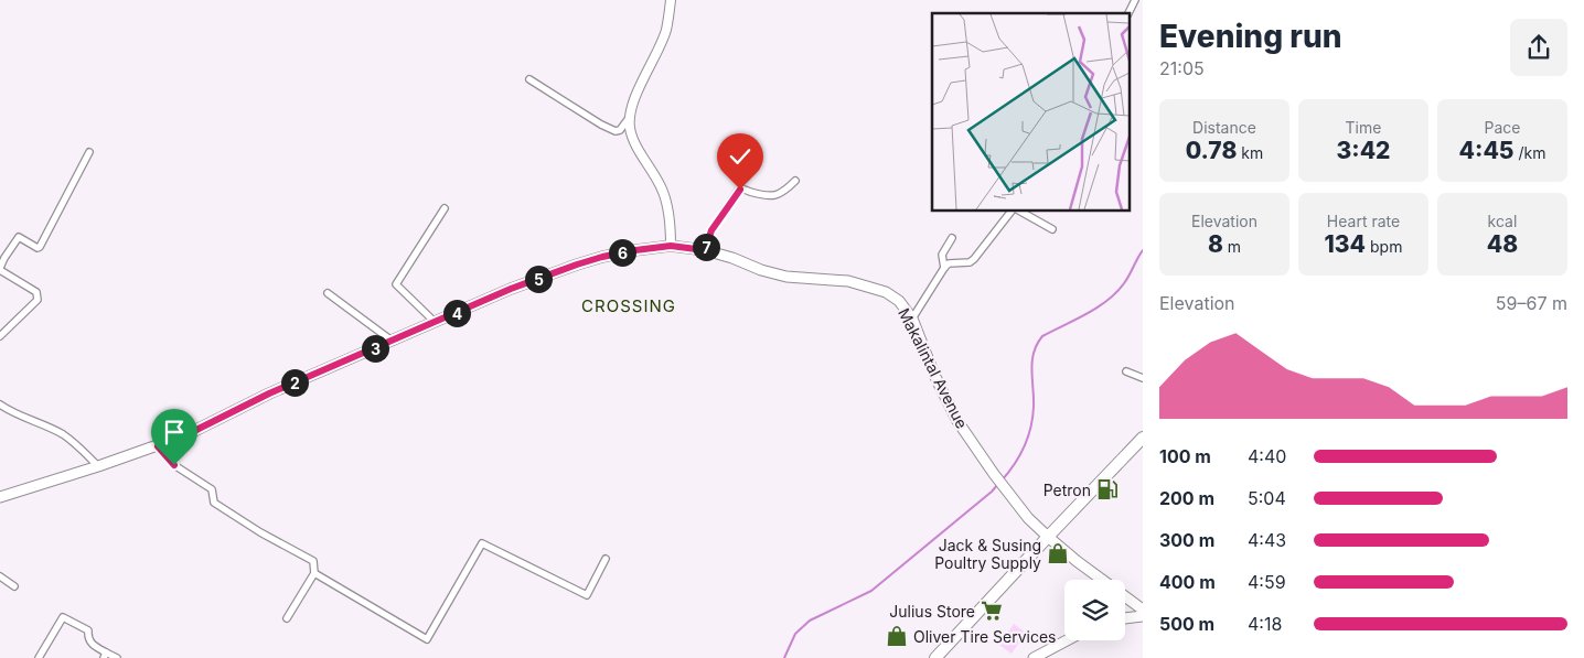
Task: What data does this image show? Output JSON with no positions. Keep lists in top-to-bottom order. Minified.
{"streets":{"main road":["Makalintal Avenue"]},"districts":["CROSSING"],"places":{"fuel station":["Petron"],"shop":["Jack & Susing Poultry Supply","Oliver Tire Services"],"supermarket":["Julius Store"]},"page":{"heading":["Evening run","21:05"],"stats":[["Distance","0.78 km"],["Time","3:42"],["Pace","4:45 /km"],["Elevation","8 m"],["Heart rate","134 bpm"],["kcal","48"]],"pins":["7","6","5","4","3","2"],"chart":["Elevation","59–67 m"],"list":[{"name":"100 m","note":"4:40"},{"name":"200 m","note":"5:04"},{"name":"300 m","note":"4:43"},{"name":"400 m","note":"4:59"},{"name":"500 m","note":"4:18"}]}}
